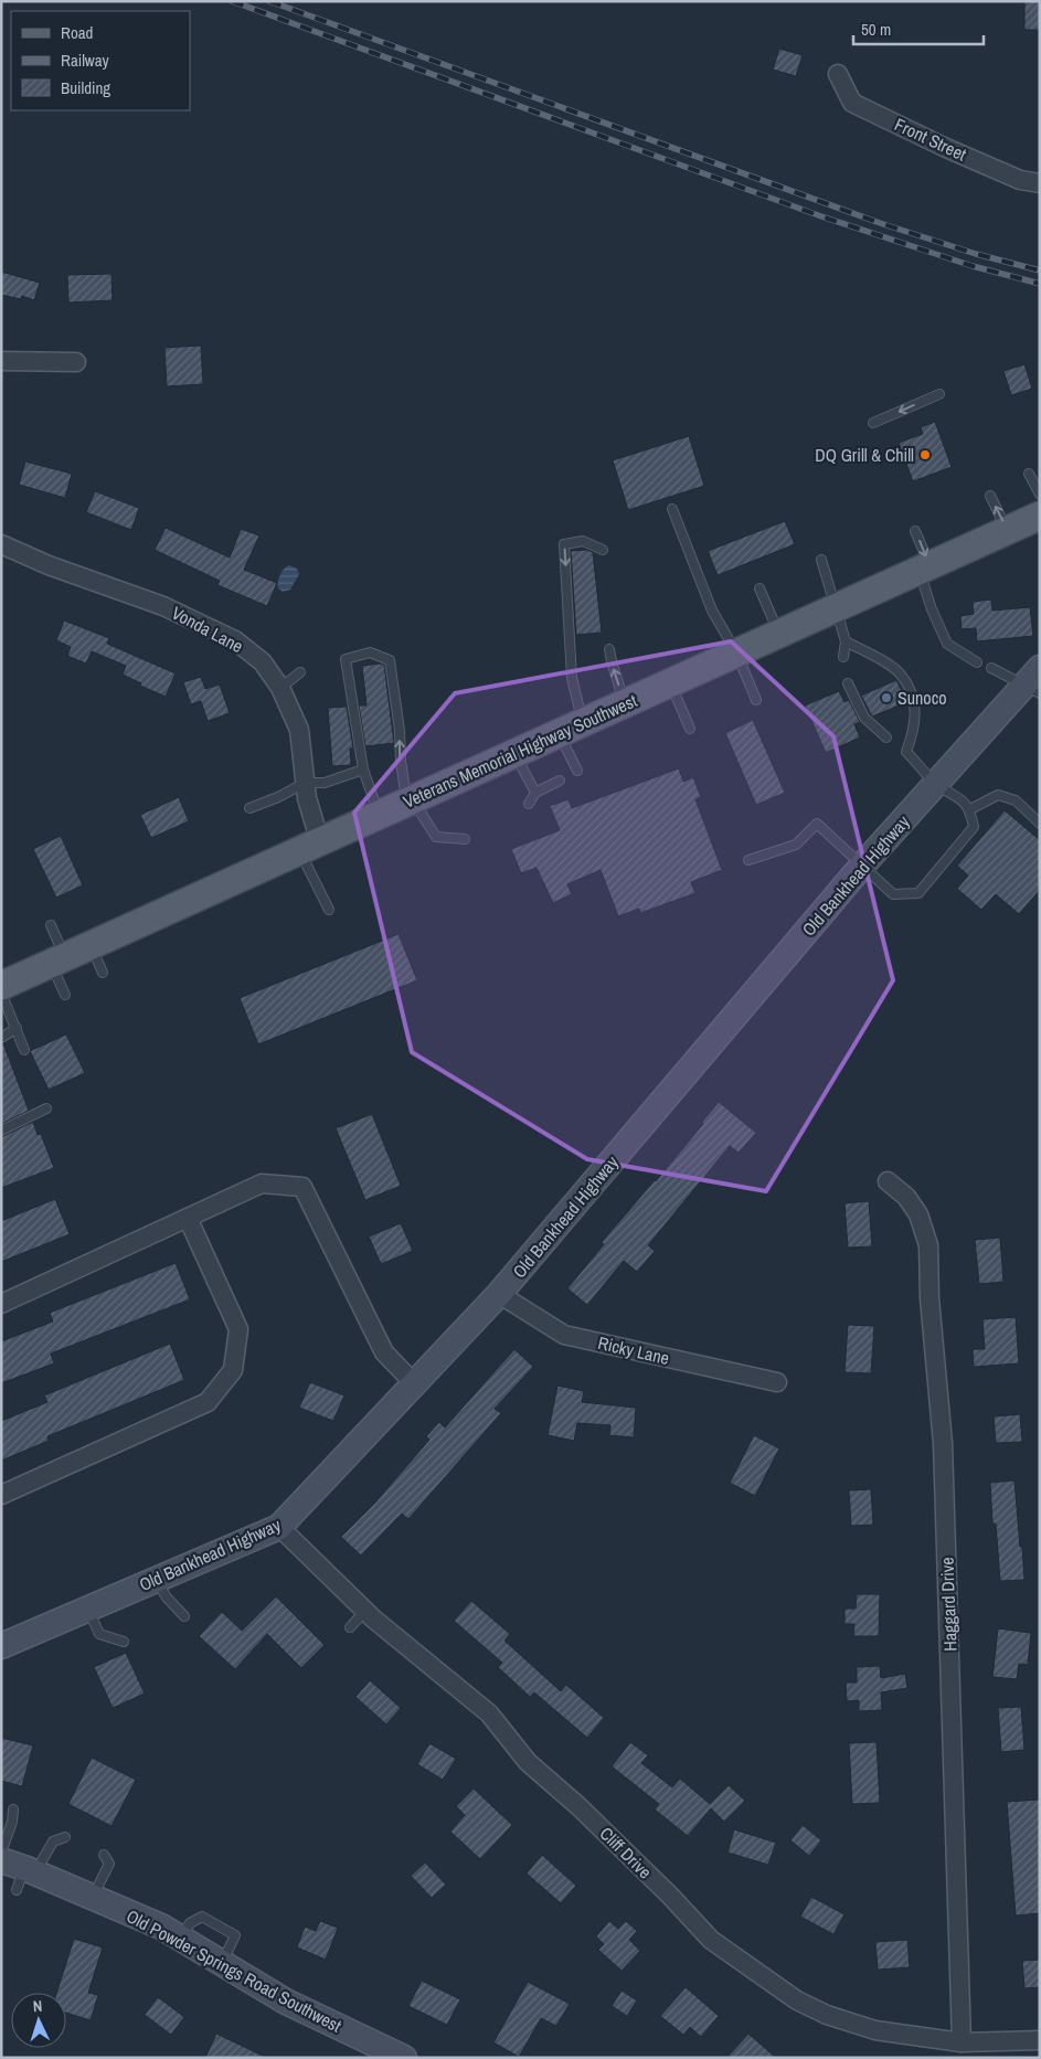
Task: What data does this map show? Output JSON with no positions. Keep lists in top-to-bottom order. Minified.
{"streets":{"main road":["Veterans Memorial Highway Southwest"],"street":["Front Street","Vonda Lane","Old Bankhead Highway","Ricky Lane","Haggard Drive","Cliff Drive","Old Powder Springs Road Southwest"]},"crossings":[["Vonda Lane","Veterans Memorial Highway Southwest"],["Old Bankhead Highway","Ricky Lane"],["Old Bankhead Highway","Cliff Drive"],["Haggard Drive","Cliff Drive"]],"places":["DQ Grill & Chill","Sunoco"],"legend":["Road","Railway","Building"],"scale_bar":"50 m","north":"top"}
